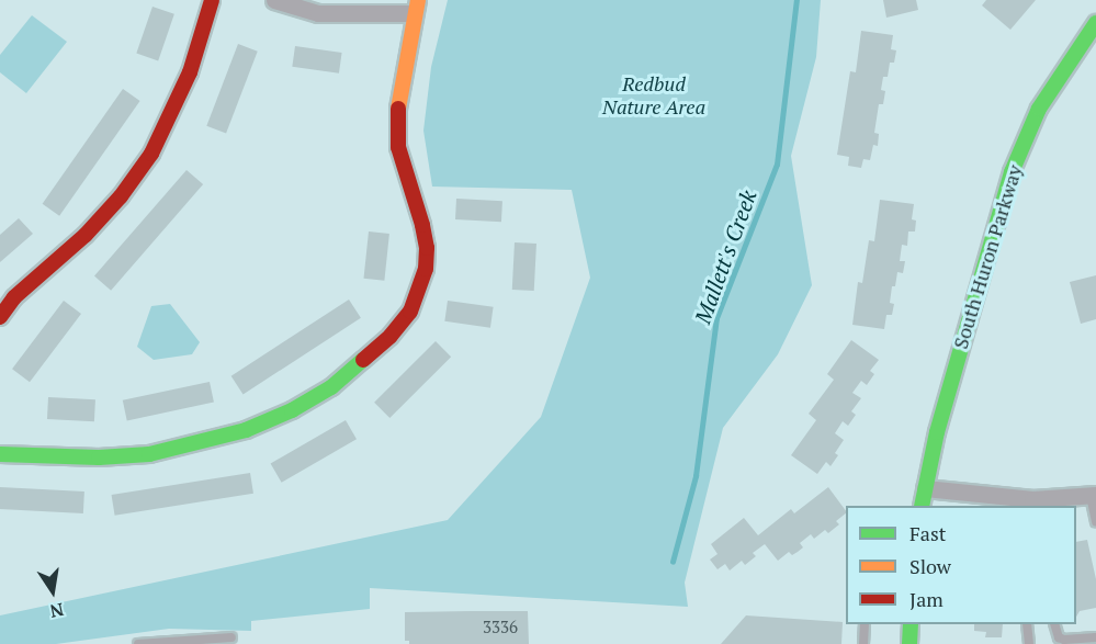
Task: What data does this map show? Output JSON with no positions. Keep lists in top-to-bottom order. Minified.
{"streets":{"street":["South Huron Parkway"]},"water":["Mallett's Creek"],"parks":["Redbud Nature Area"],"house_numbers":["3336"],"legend":["Fast","Slow","Jam"],"north":"bottom"}
